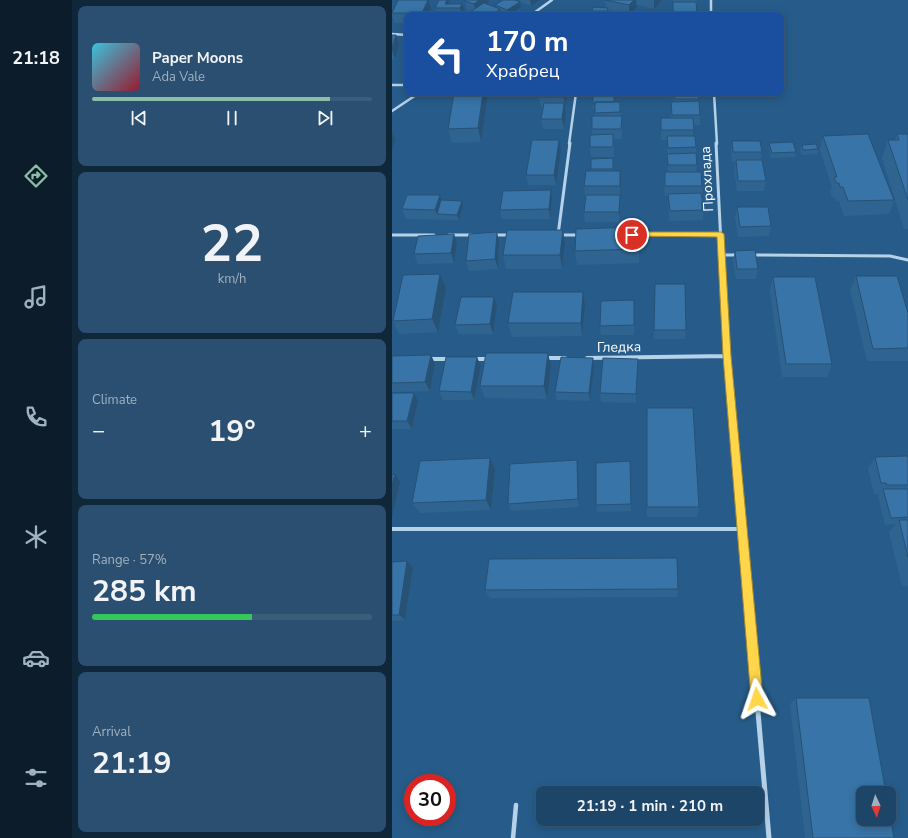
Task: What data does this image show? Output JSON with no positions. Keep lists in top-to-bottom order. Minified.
{"streets":{"street":["Прохлада","Гледка"]},"crossings":[["Прохлада","Гледка"]],"north":"bottom","page":{"tabs":"21:18","turn":["170 m","Храбрец"],"song":["Paper Moons","Ada Vale"],"tile":[["22","km/h"],"Climate",["Range · 57%","285 km"],["Arrival","21:19"]],"heat":["−","19°","+"],"limit":"30","trip":"21:19 · 1 min · 210 m"}}
